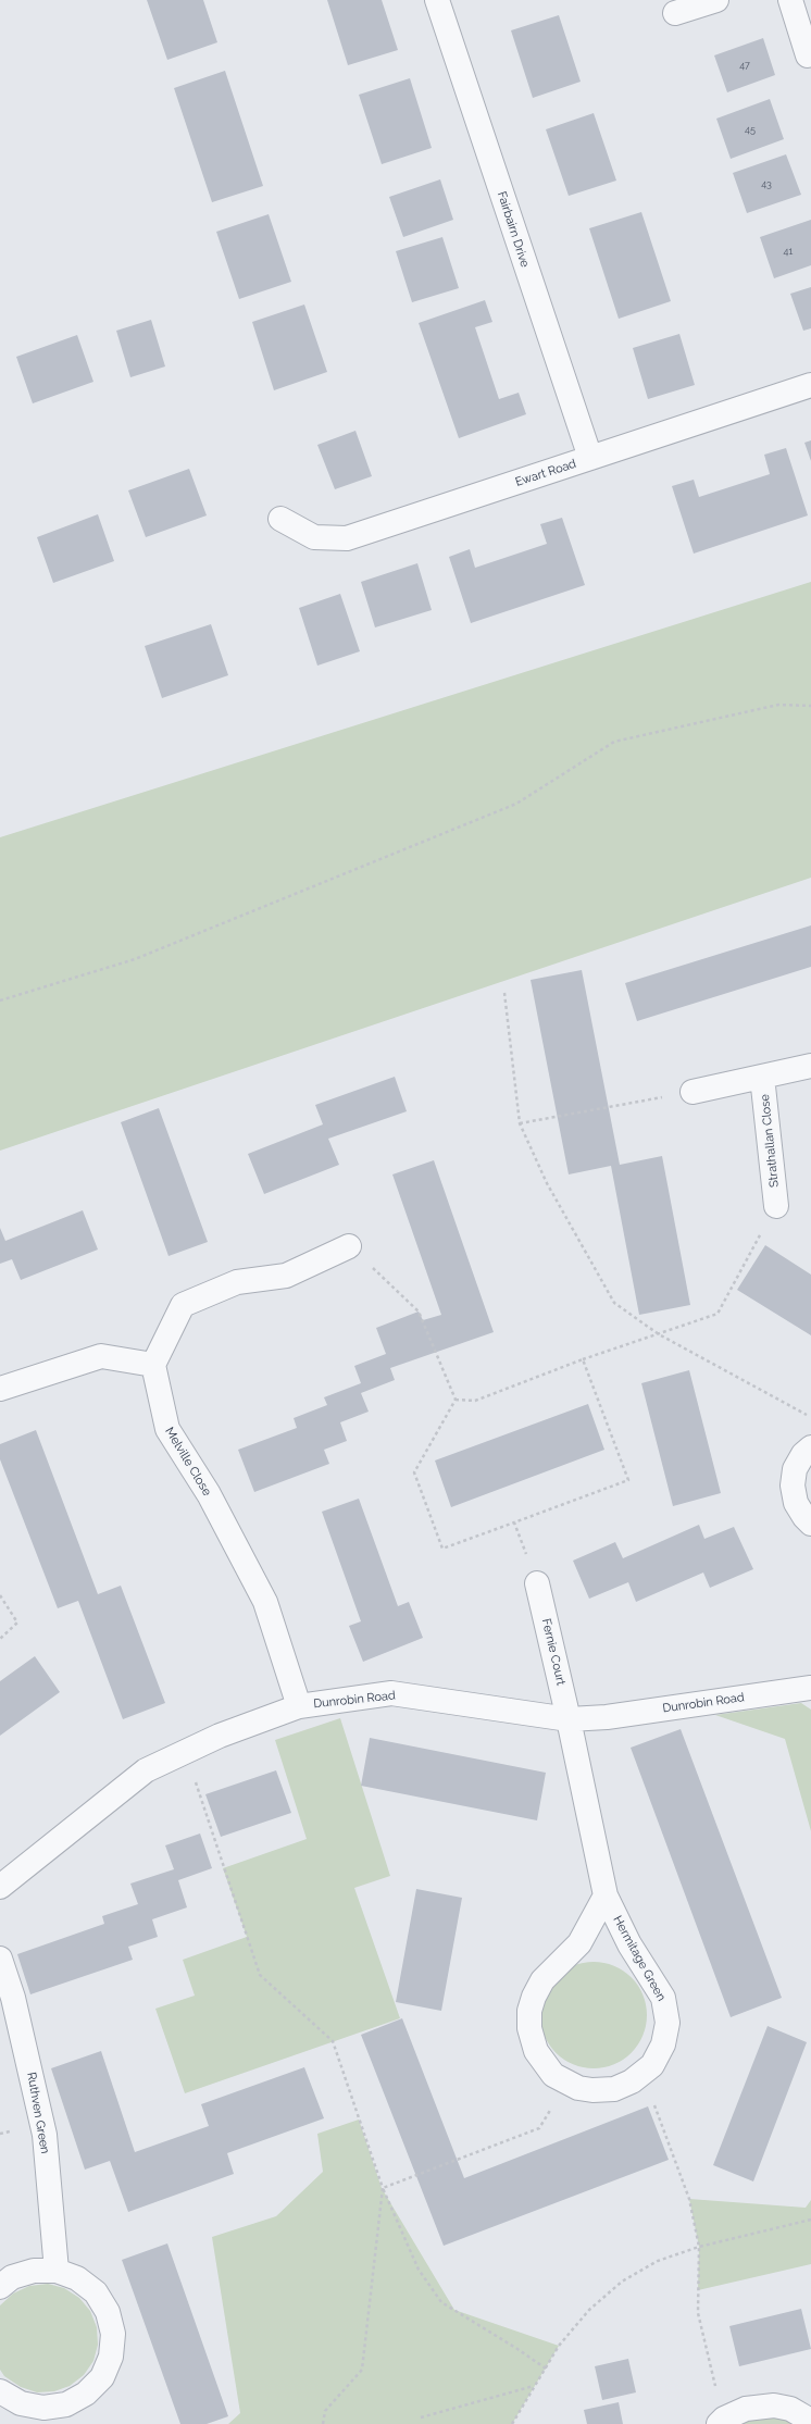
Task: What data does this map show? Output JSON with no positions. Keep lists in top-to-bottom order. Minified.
{"streets":{"street":["Fairbairn Drive","Ewart Road","Strathallan Close","Melville Close","Fernie Court","Dunrobin Road","Hermitage Green","Ruthven Green"]},"crossings":[["Fairbairn Drive","Ewart Road"],["Melville Close","Dunrobin Road"],["Fernie Court","Dunrobin Road"],["Fernie Court","Hermitage Green"],["Dunrobin Road","Hermitage Green"]],"house_numbers":["47","45","43","41"]}
